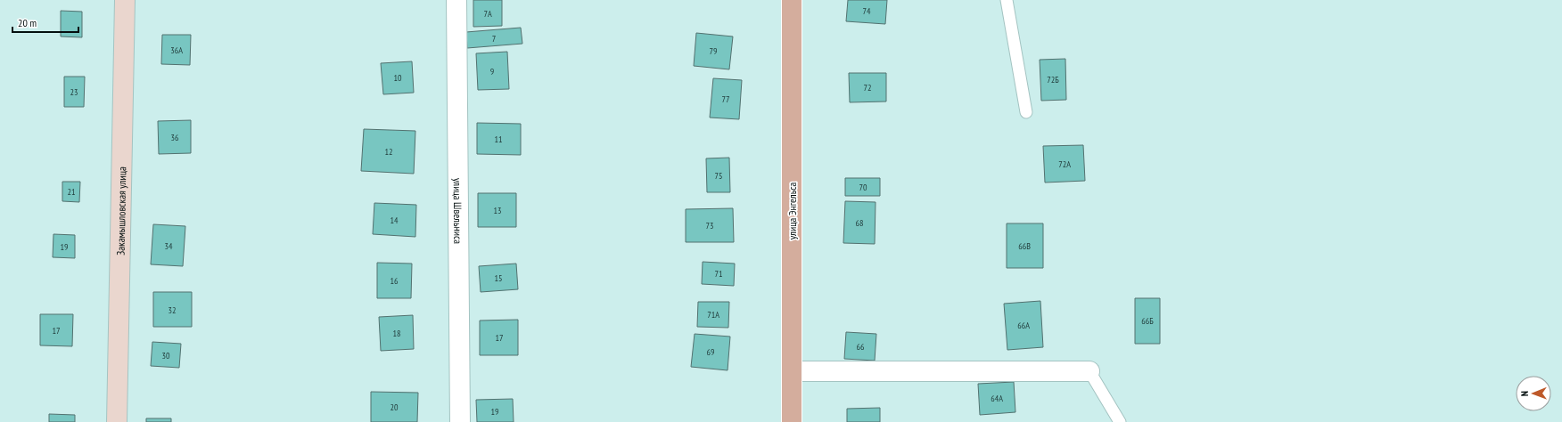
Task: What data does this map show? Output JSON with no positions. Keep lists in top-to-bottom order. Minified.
{"streets":{"main road":["улица Энгельса"],"street":["Закамышловская улица","улица Швельниса"]},"house_numbers":["74","7А","7","36А","79","9","10","72Б","72","23","77","36","11","12","72А","75","70","21","13","14","68","73","34","66В","19","71","15","16","32","71А","66Б","66А","17","18","17","66","69","30","64А","20","19"],"scale_bar":"20 m","north":"left"}
